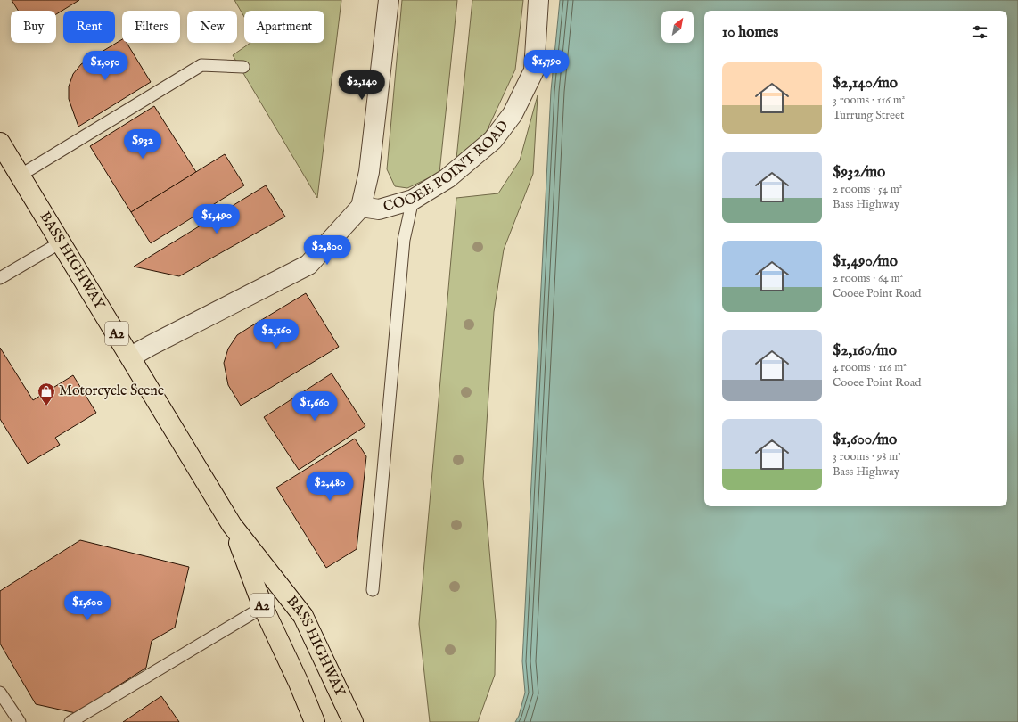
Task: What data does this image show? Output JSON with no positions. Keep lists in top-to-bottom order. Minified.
{"streets":{"highway":["BASS HIGHWAY","A2"],"street":["COOEE POINT ROAD"]},"crossings":[["COOEE POINT ROAD","BASS HIGHWAY"]],"places":{"shop":["Motorcycle Scene"]},"north":"top right","page":{"chip":["Buy","Rent","Filters","New","Apartment"],"heading":"10 homes","price":["$1,790","$1,050","$2,140","$932","$1,490","$2,800","$2,160","$1,660","$2,480","$1,600"],"list":[{"name":"$2,140/mo","note":"3 rooms · 116 m² · Turrung Street"},{"name":"$932/mo","note":"2 rooms · 54 m² · Bass Highway"},{"name":"$1,490/mo","note":"2 rooms · 64 m² · Cooee Point Road"},{"name":"$2,160/mo","note":"4 rooms · 116 m² · Cooee Point Road"},{"name":"$1,600/mo","note":"3 rooms · 98 m² · Bass Highway"}]}}
